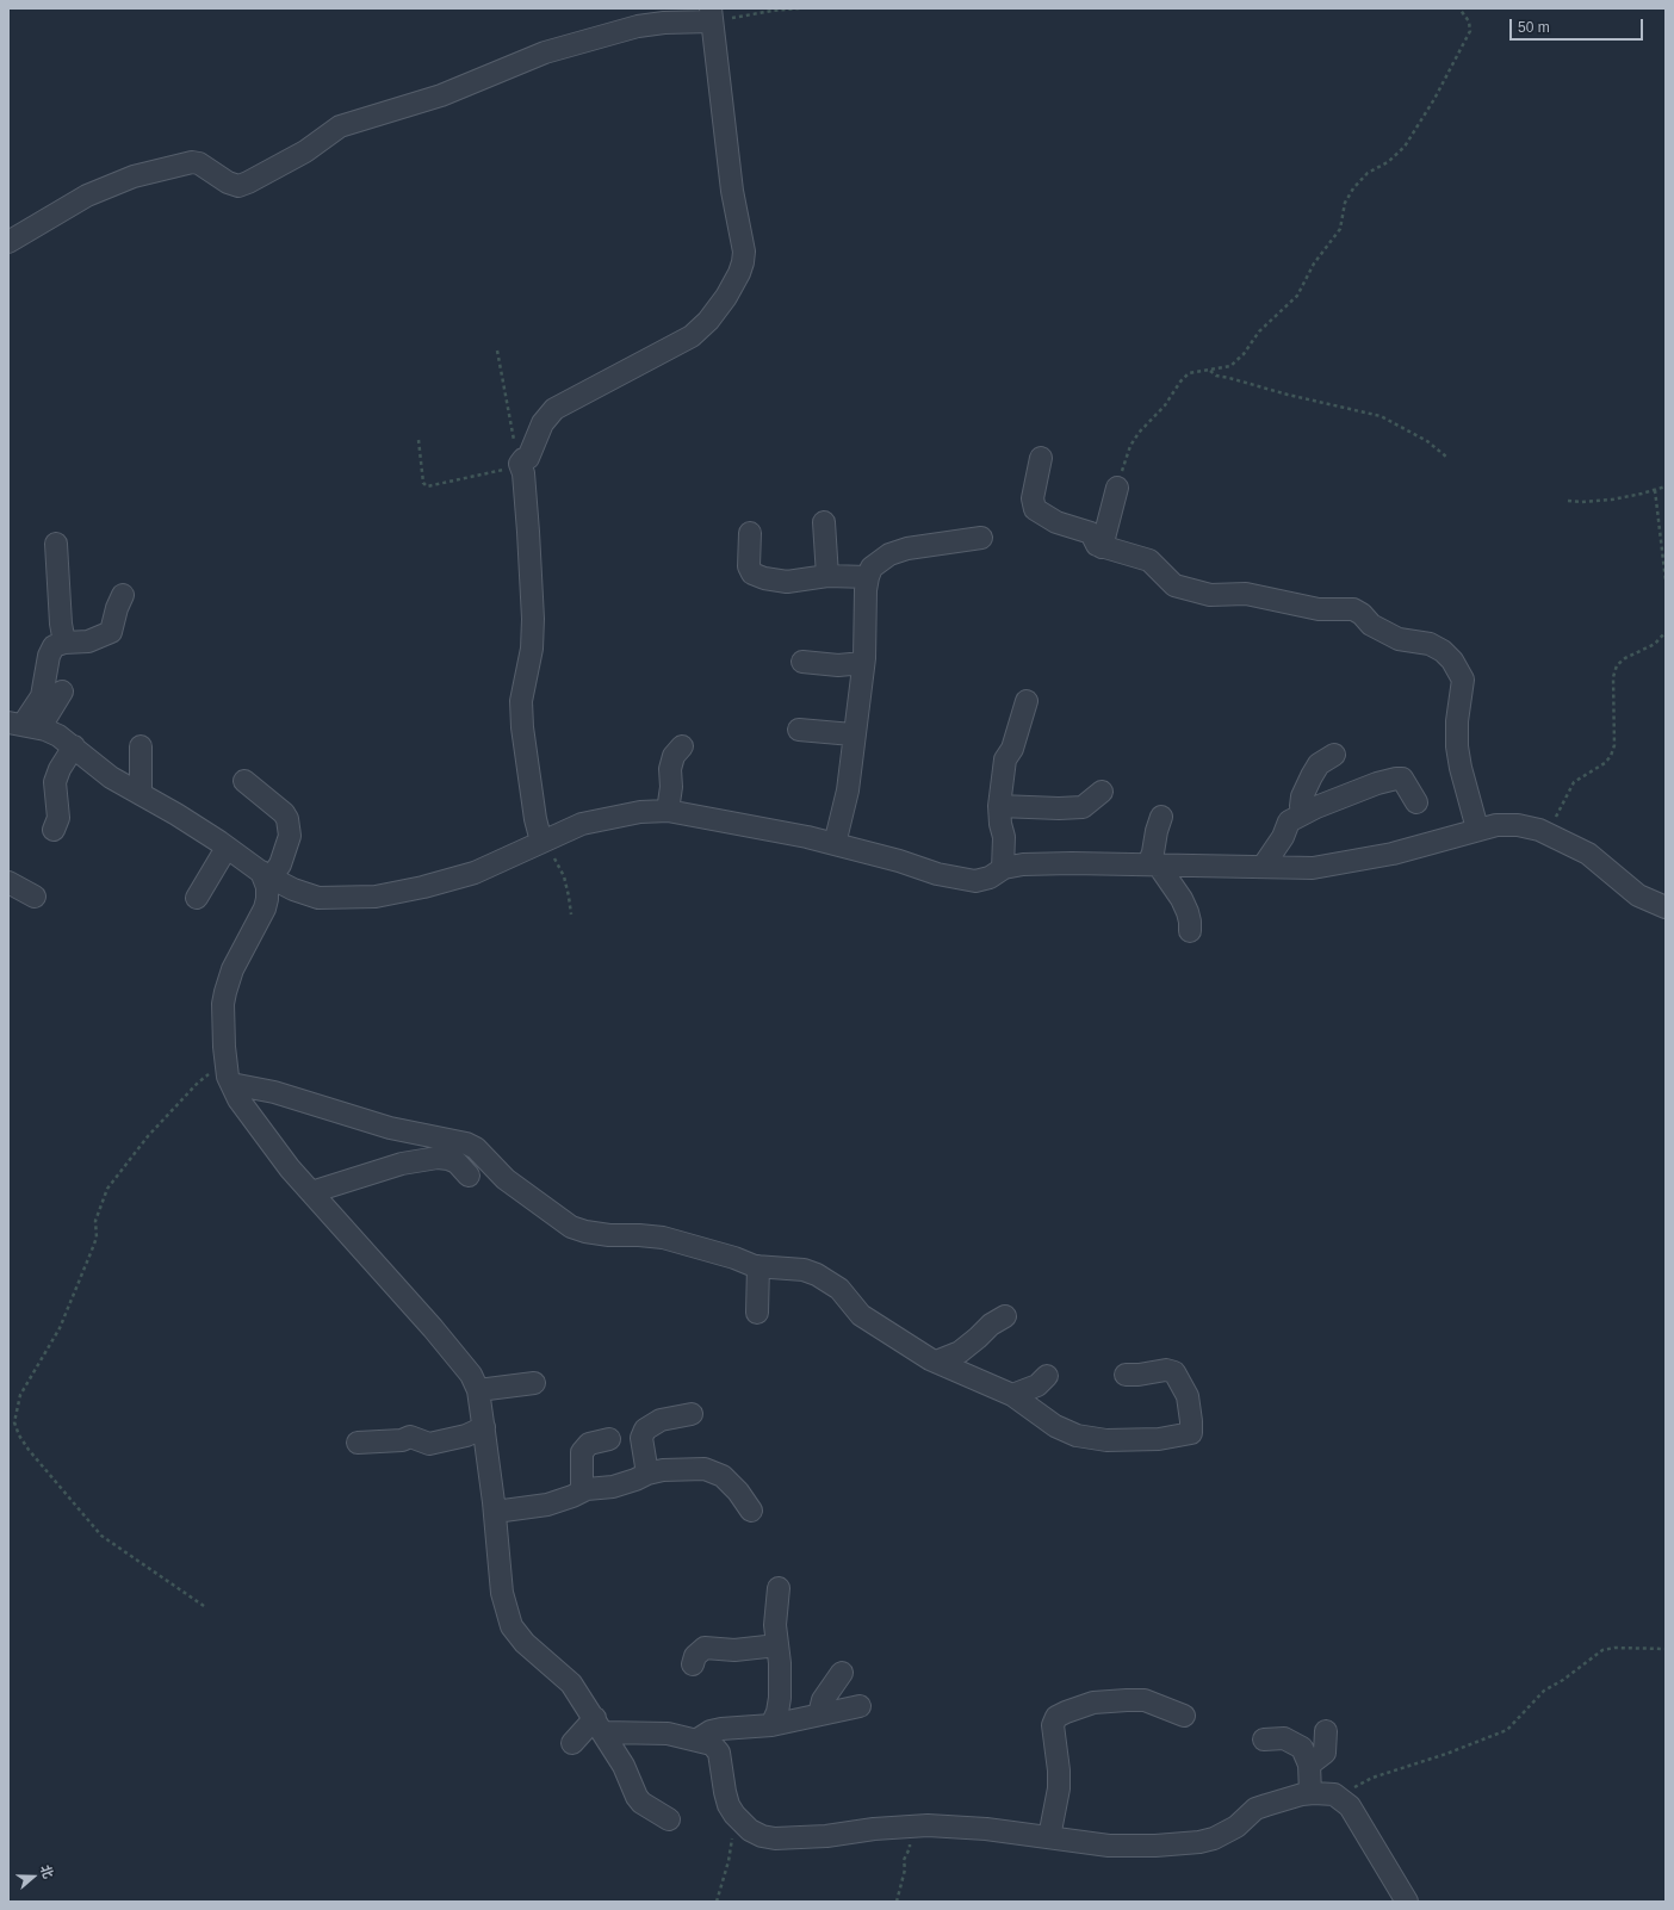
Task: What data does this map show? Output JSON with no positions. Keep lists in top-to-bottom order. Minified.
{"scale_bar":"50 m","north":"right"}
